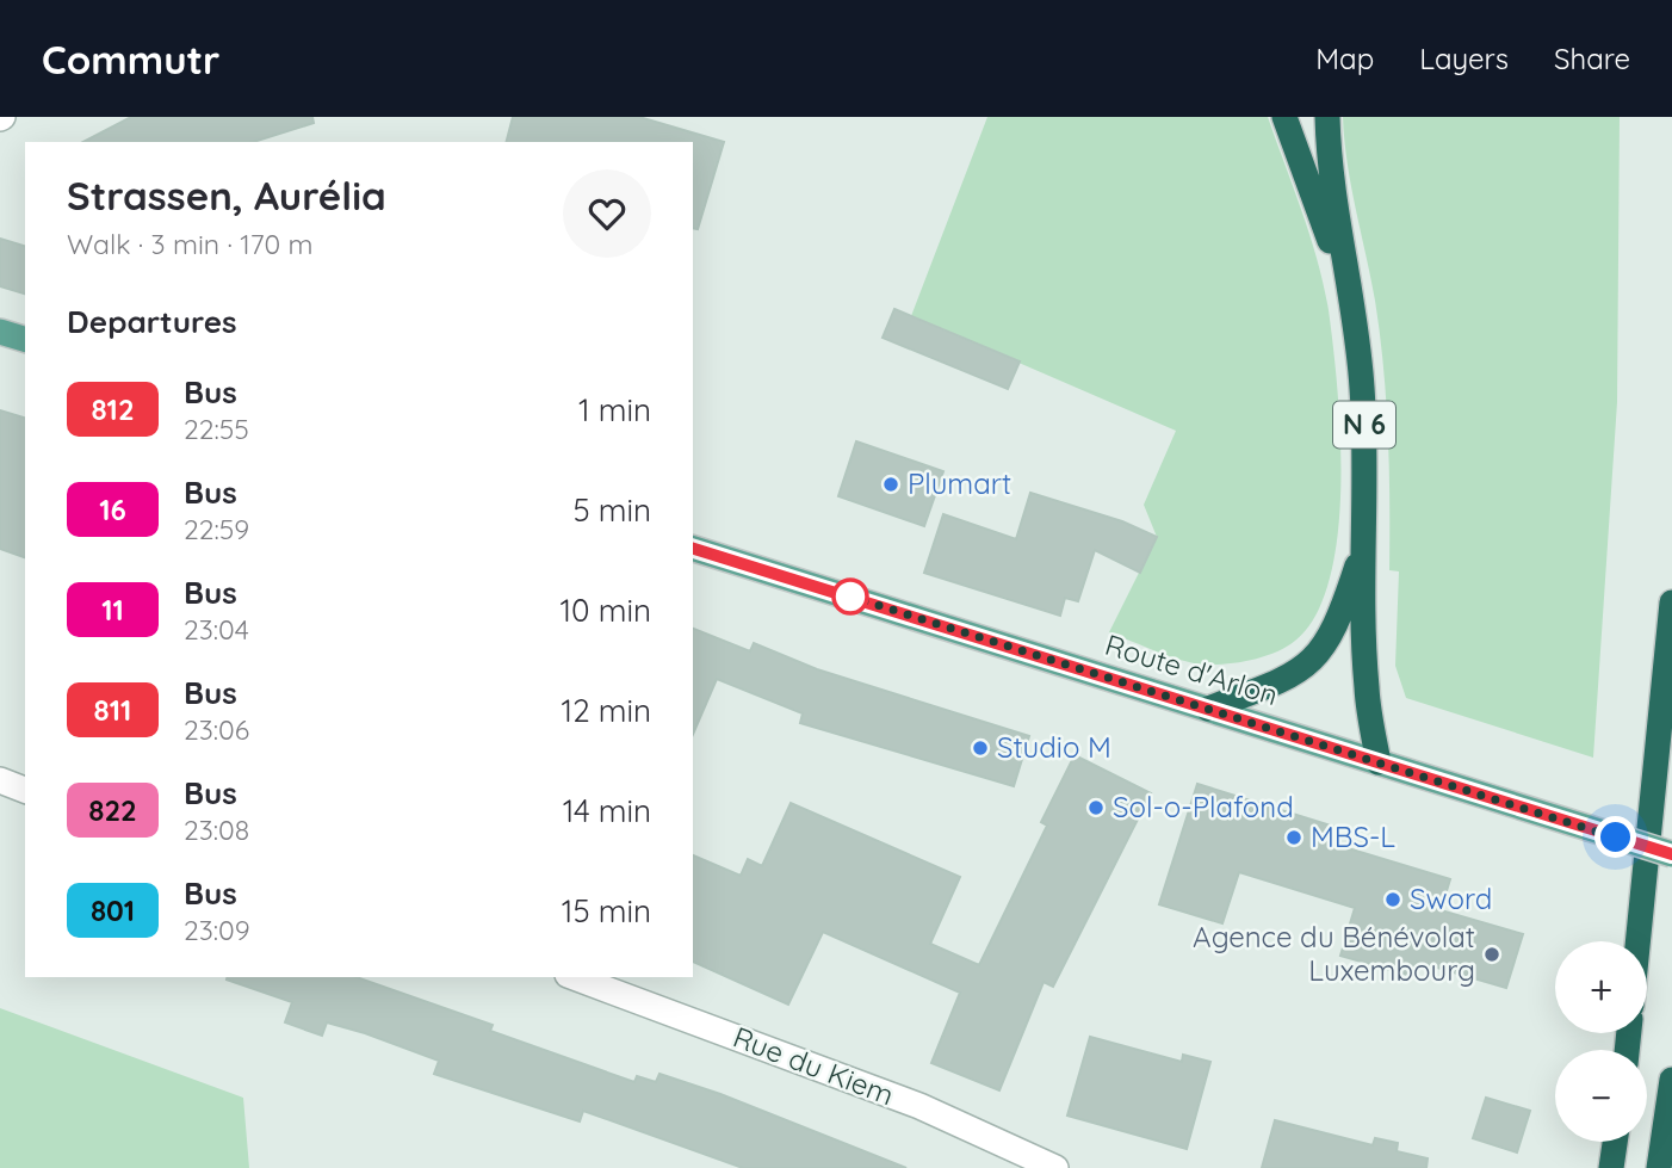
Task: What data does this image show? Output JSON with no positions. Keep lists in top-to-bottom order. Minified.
{"streets":{"highway":["N 6"],"main road":["Route d'Arlon"],"street":["Rue du Kiem"]},"crossings":[["N 6","Route d'Arlon"]],"places":["Plumart","Studio M","Sol-o-Plafond","MBS-L","Sword","Agence du Bénévolat Luxembourg"],"lines":["bus line 812"],"page":{"header":"Commutr","nav":["Map","Layers","Share"],"heading":[["Strassen, Aurélia","Walk · 3 min · 170 m"],"Departures"],"list":[{"mark":"812","name":"Bus","note":"22:55","value":"1 min"},{"mark":"16","name":"Bus","note":"22:59","value":"5 min"},{"mark":"11","name":"Bus","note":"23:04","value":"10 min"},{"mark":"811","name":"Bus","note":"23:06","value":"12 min"},{"mark":"822","name":"Bus","note":"23:08","value":"14 min"},{"mark":"801","name":"Bus","note":"23:09","value":"15 min"}],"map_buttons":["+","−"]}}
